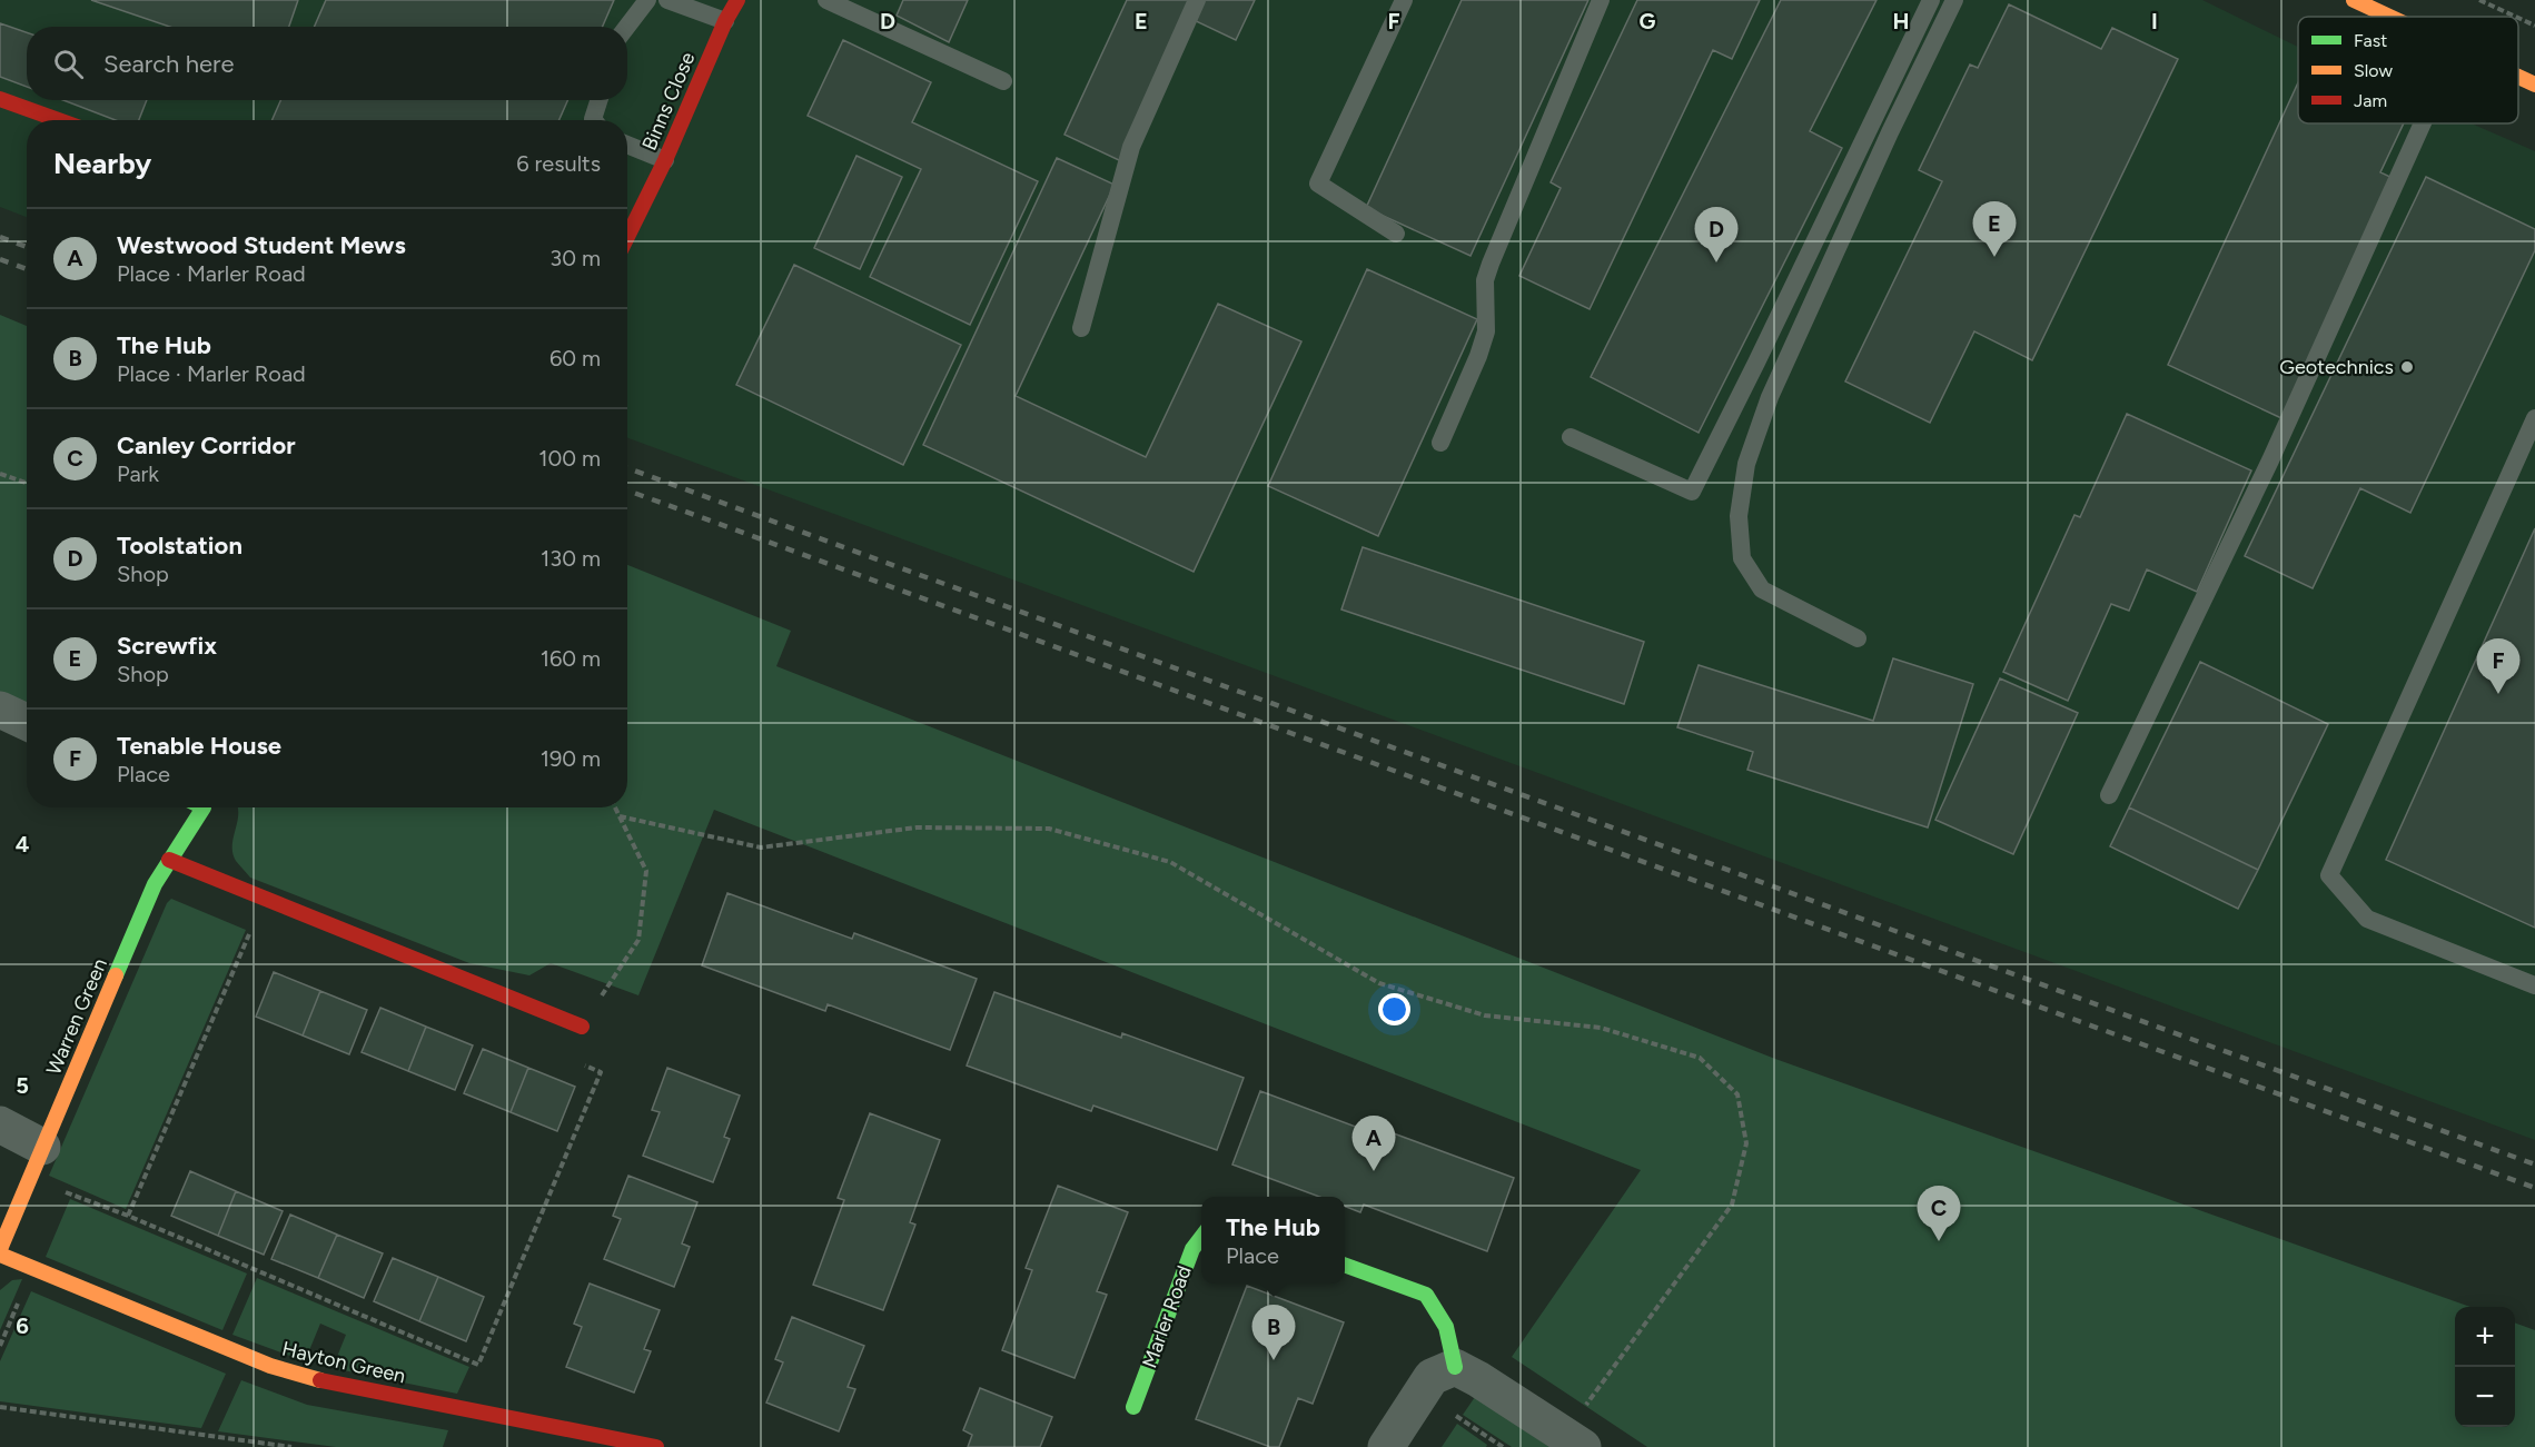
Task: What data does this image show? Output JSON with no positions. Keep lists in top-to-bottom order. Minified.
{"streets":{"street":["Binns Close","Warren Green","Marler Road","Hayton Green"]},"places":["Geotechnics"],"legend":["Fast","Slow","Jam"],"page":{"search":"Search here","heading":["Nearby","6 results"],"pins":["E","D","F","A","C","B"],"list":[{"mark":"A","name":"Westwood Student Mews","note":"Place · Marler Road","value":"30 m"},{"mark":"B","name":"The Hub","note":"Place · Marler Road","value":"60 m"},{"mark":"C","name":"Canley Corridor","note":"Park","value":"100 m"},{"mark":"D","name":"Toolstation","note":"Shop","value":"130 m"},{"mark":"E","name":"Screwfix","note":"Shop","value":"160 m"},{"mark":"F","name":"Tenable House","note":"Place","value":"190 m"}],"popup":["The Hub","Place"],"map_buttons":["+","−"]},"grid":{"columns":["D","E","F","G","H","I"],"rows":["4","5","6"]}}
